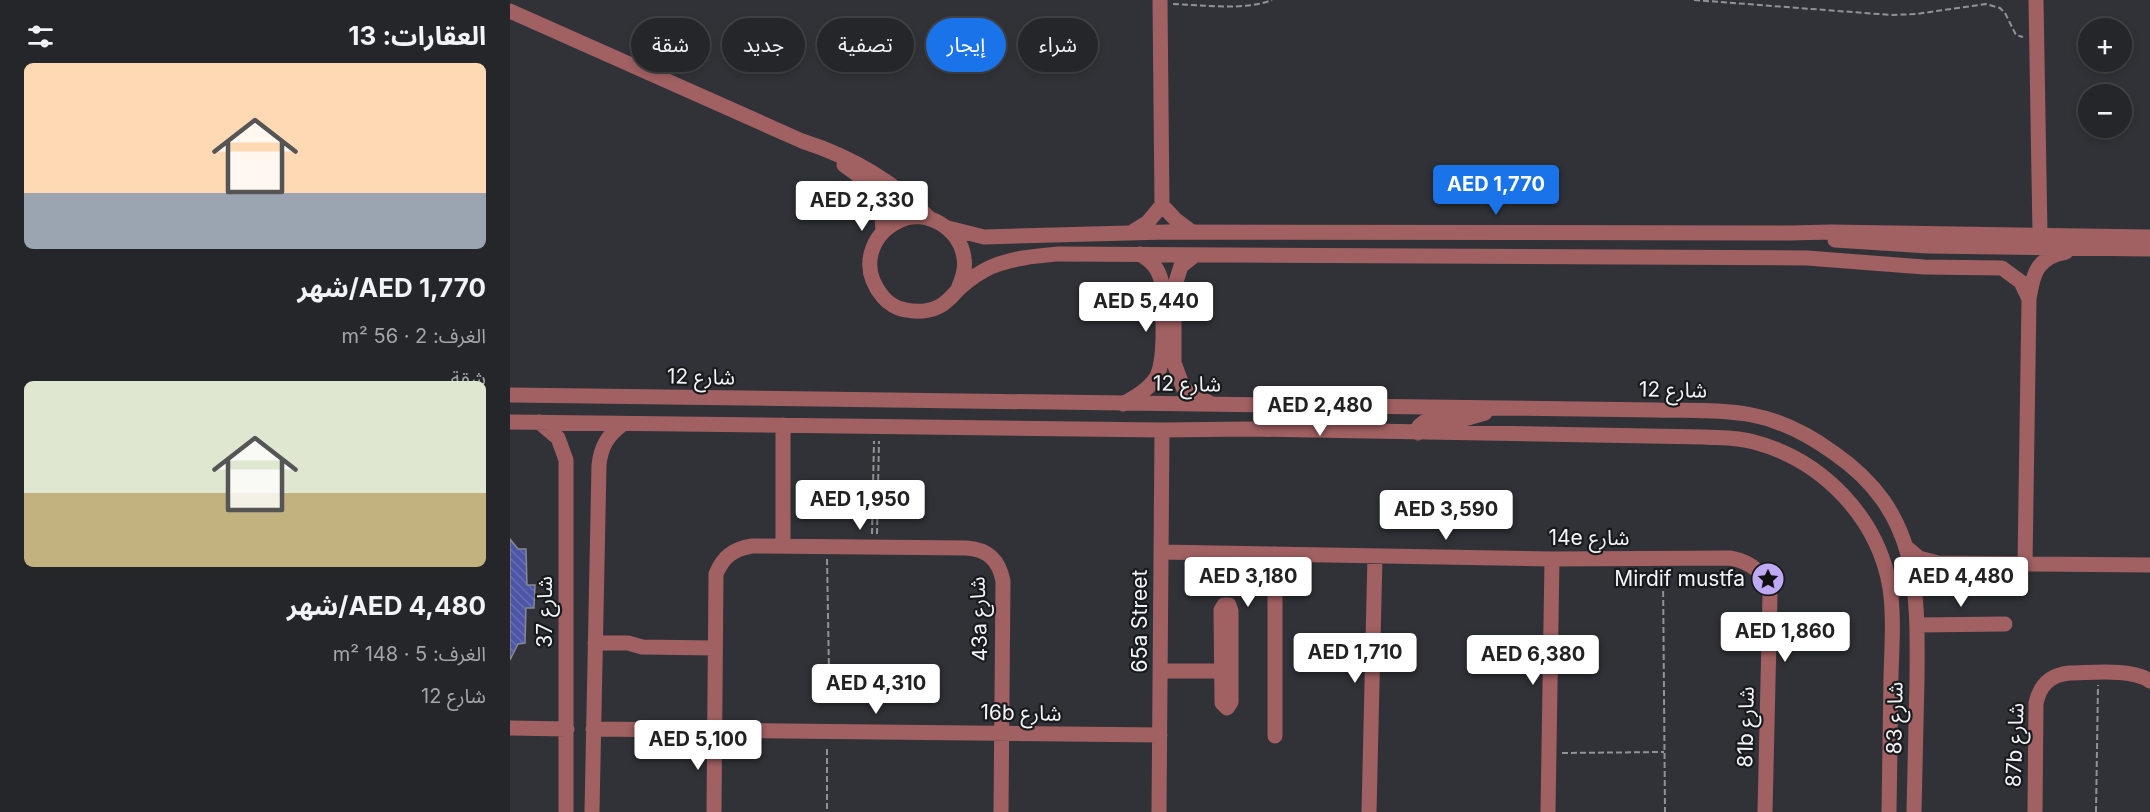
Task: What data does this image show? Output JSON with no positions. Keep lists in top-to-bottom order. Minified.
{"streets":{"street":["شارع 12","14e شارع","شارع 37","43a شارع","65a Street","16b شارع","شارع 83","81b شارع","87b شارع"]},"crossings":[["شارع 12","شارع 83"],["14e شارع","65a Street"],["14e شارع","81b شارع"],["43a شارع","16b شارع"],["65a Street","16b شارع"]],"places":{"place":["Mirdif mustfa"]},"page":{"heading":"العقارات: 13","map_buttons":["+","−"],"chip":["شراء","إيجار","تصفية","جديد","شقة"],"list":[{"name":"AED 1,770/شهر","note":"الغرف: 2 · 56 m² · شقة"},{"name":"AED 4,480/شهر","note":"الغرف: 5 · 148 m² · شارع 12"}],"price":["AED 1,770","AED 2,330","AED 5,440","AED 2,480","AED 1,950","AED 3,590","AED 3,180","AED 4,480","AED 1,860","AED 1,710","AED 6,380","AED 4,310","AED 5,100"]}}
